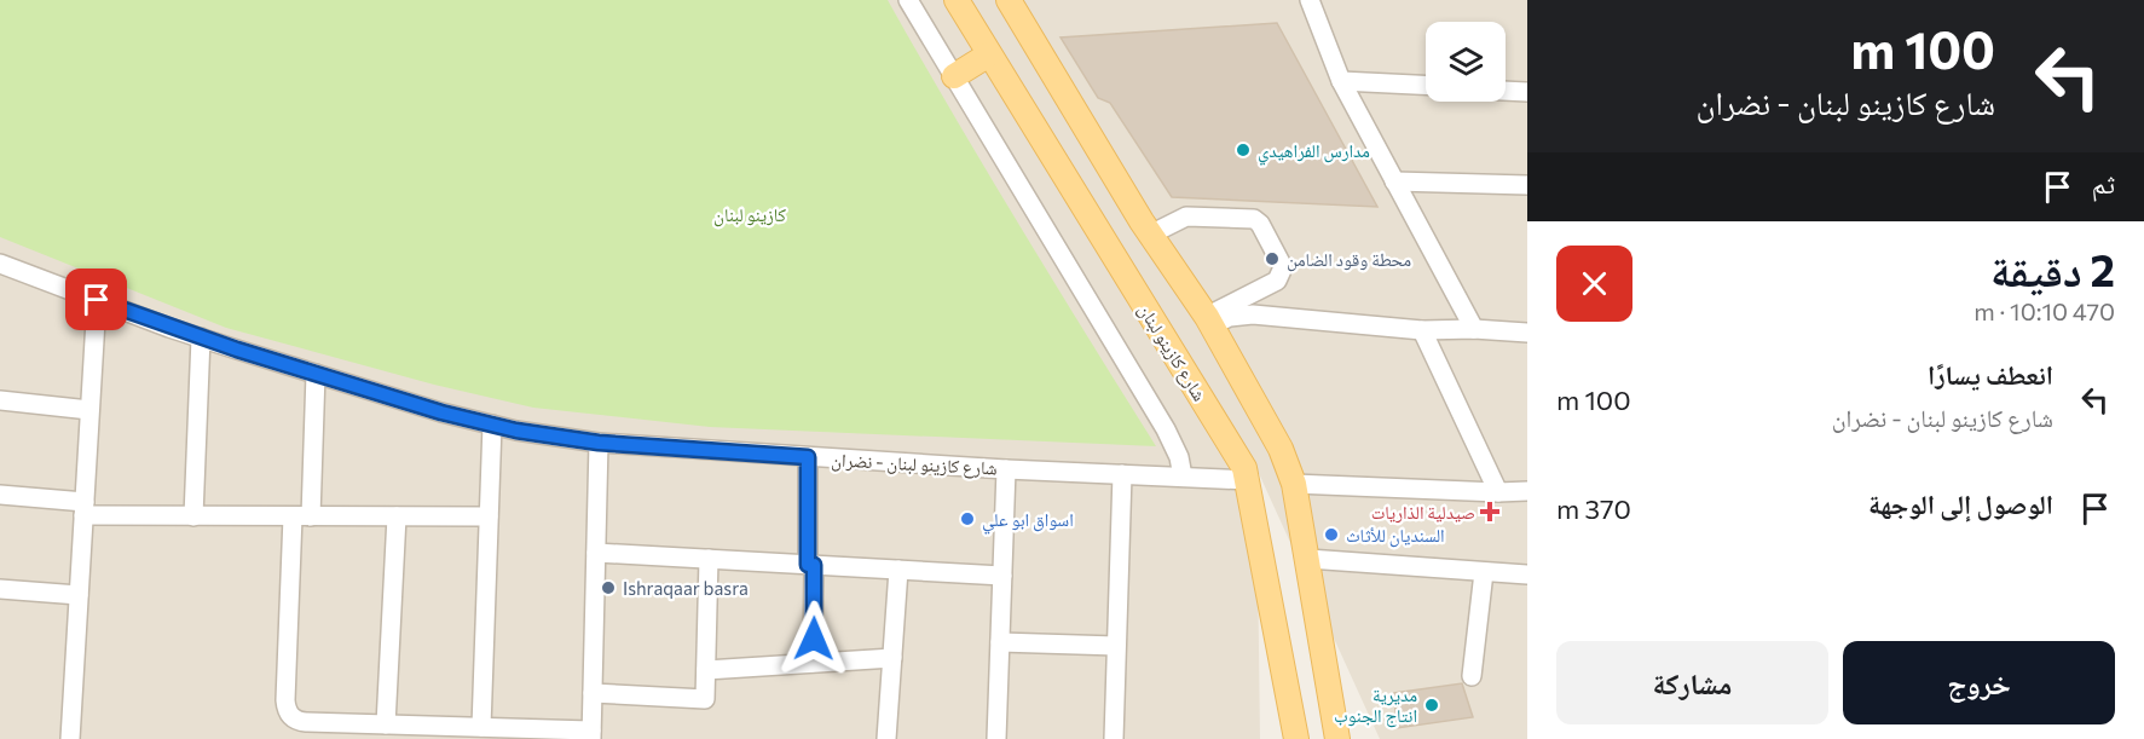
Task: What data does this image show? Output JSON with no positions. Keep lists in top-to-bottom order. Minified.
{"streets":{"main road":["شارع كازينو لبنان"],"street":["شارع كازينو لبنان - نضران"]},"crossings":[["شارع كازينو لبنان","شارع كازينو لبنان - نضران"]],"parks":["كازينو لبنان"],"places":{"other":["مدارس الفراهيدي","محطة وقود الضامن","اسواق ابو علي","السنديان للأثاث","Ishraqaar basra","مديرية انتاج الجنوب"],"health":["صيدلية الذاريات"]},"page":{"turn":["100 m","شارع كازينو لبنان - نضران"],"then":"ثم","heading":["2 دقيقة","470 m · 10:10"],"list":[{"name":"انعطف يسارًا","note":"شارع كازينو لبنان - نضران","value":"100 m"},{"name":"الوصول إلى الوجهة","value":"370 m"}],"buttons":["خروج","مشاركة"]}}
